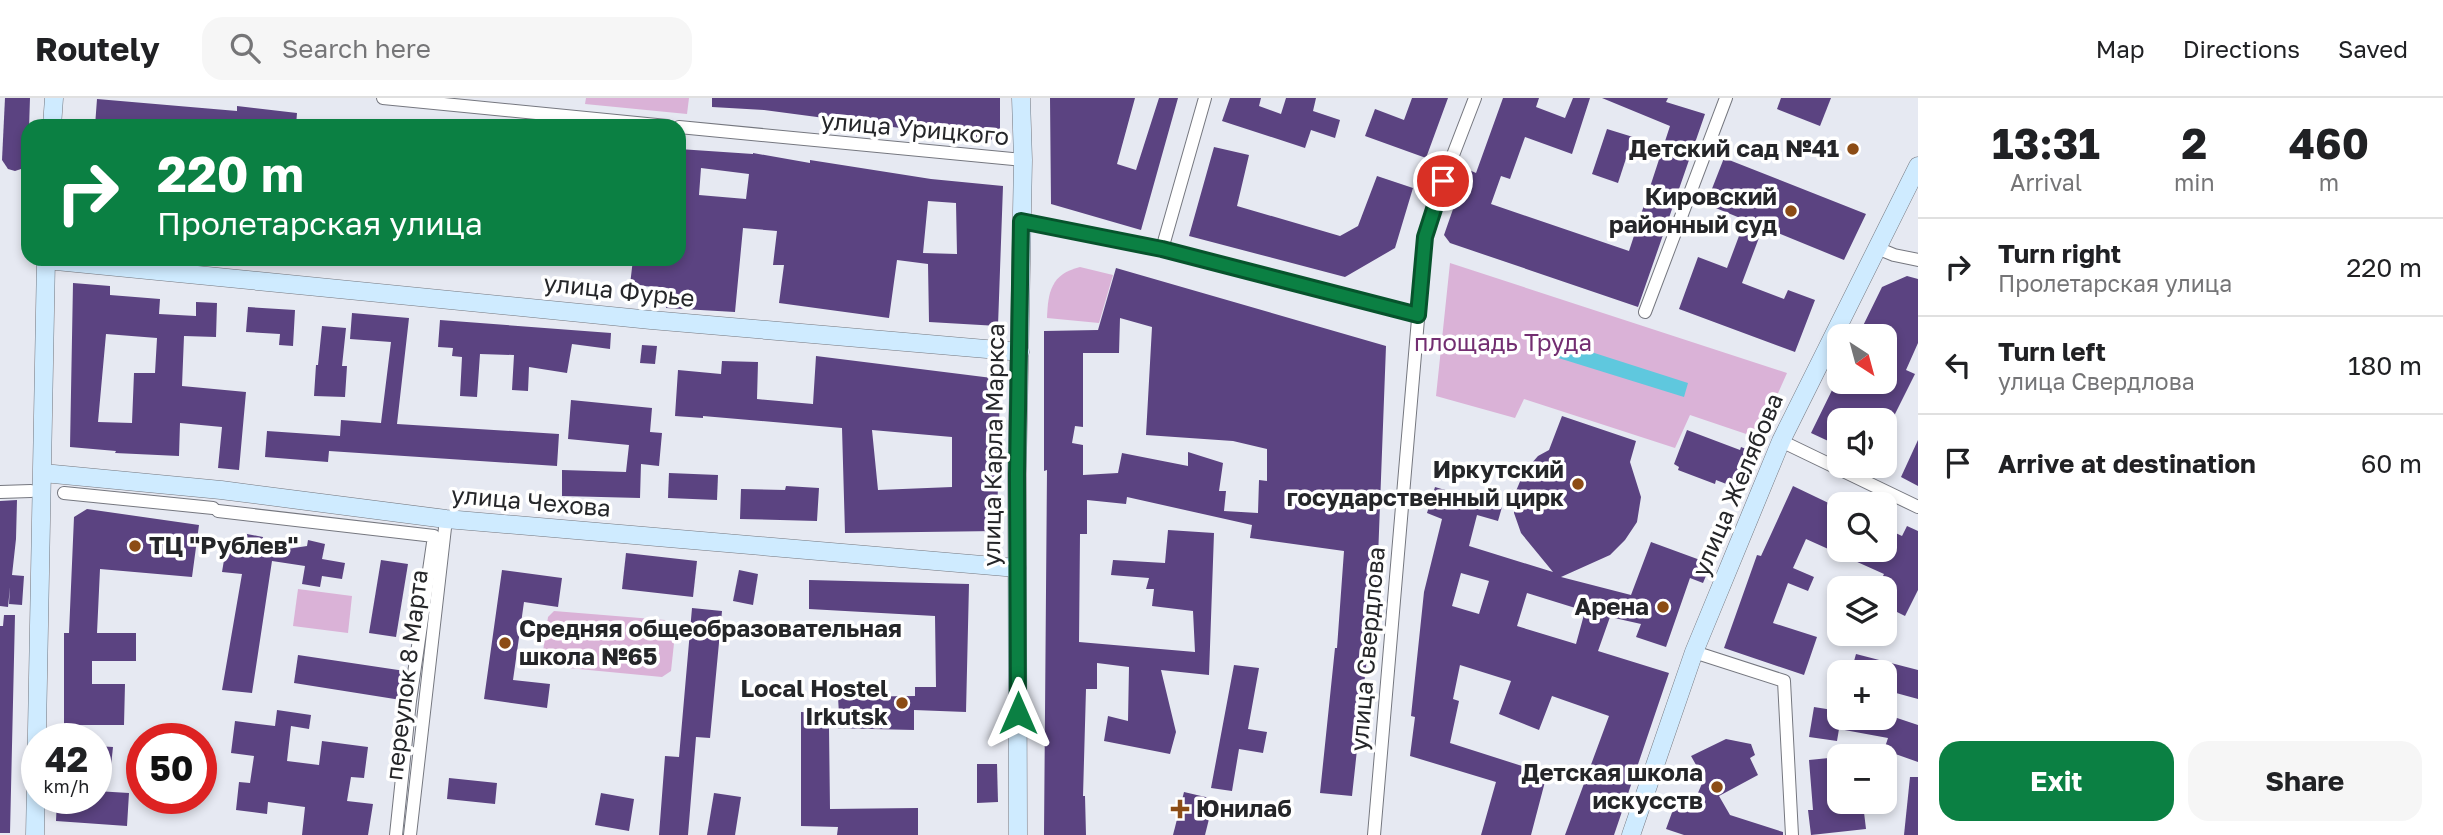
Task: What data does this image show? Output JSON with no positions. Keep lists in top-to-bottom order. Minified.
{"streets":{"street":["улица Урицкого","улица Фурье","улица Карла Маркса","улица Желябова","улица Чехова","улица Свердлова","переулок 8 Марта"]},"crossings":[["улица Урицкого","улица Карла Маркса"],["улица Фурье","улица Карла Маркса"],["улица Карла Маркса","улица Чехова"],["улица Чехова","переулок 8 Марта"]],"parks":["площадь Труда"],"places":{"other":["Детский сад №41","Кировский районный суд","Иркутский государственный цирк","ТЦ \"Рублев\"","Арена","Средняя общеобразовательная школа №65","Local Hostel Irkutsk","Детская школа искусств"],"health":["Юнилаб"]},"north":"bottom right","page":{"header":"Routely","search":"Search here","nav":["Map","Directions","Saved"],"eta":["13:31","Arrival","2","min","460","m"],"turn":["220 m","Пролетарская улица"],"list":[{"name":"Turn right","note":"Пролетарская улица","value":"220 m"},{"name":"Turn left","note":"улица Свердлова","value":"180 m"},{"name":"Arrive at destination","value":"60 m"}],"map_buttons":["+","−"],"speed":"42 km/h","limit":"50","buttons":["Exit","Share"]}}
